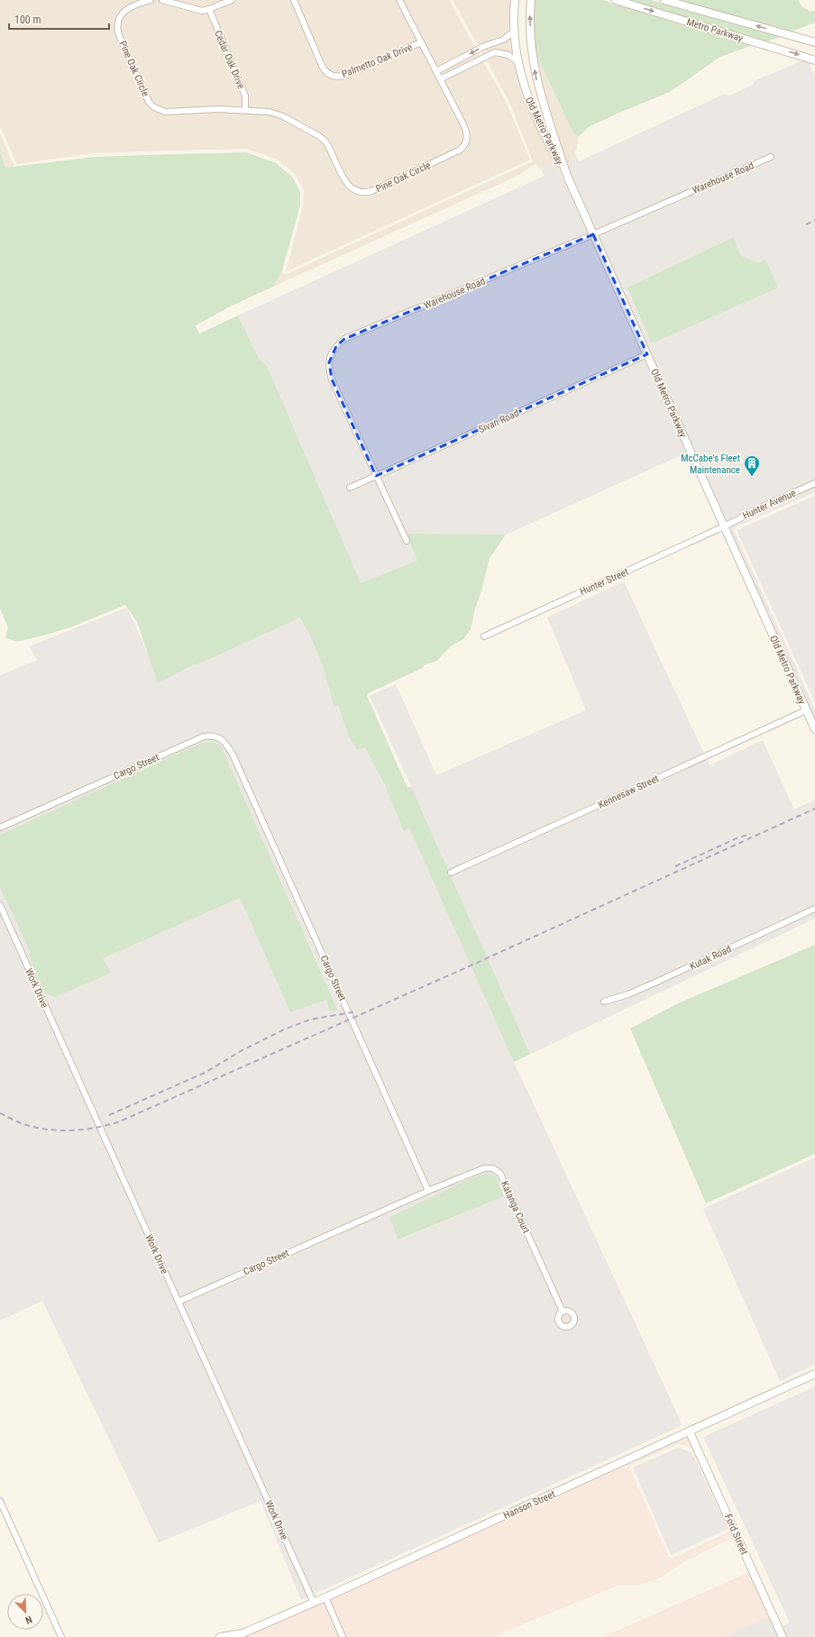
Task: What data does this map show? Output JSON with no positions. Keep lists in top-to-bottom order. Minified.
{"streets":{"street":["Metro Parkway","Cedar Oak Drive","Palmetto Oak Drive","Pine Oak Circle","Old Metro Parkway","Warehouse Road","Sivan Road","Hunter Avenue","Hunter Street","Cargo Street","Kennesaw Street","Kutak Road","Work Drive","Katanga Court","Hanson Street","Ford Street"]},"crossings":[["Cedar Oak Drive","Pine Oak Circle"],["Palmetto Oak Drive","Pine Oak Circle"],["Old Metro Parkway","Warehouse Road"],["Old Metro Parkway","Sivan Road"],["Old Metro Parkway","Hunter Avenue"],["Old Metro Parkway","Hunter Street"],["Old Metro Parkway","Kennesaw Street"],["Warehouse Road","Sivan Road"],["Hunter Avenue","Hunter Street"],["Cargo Street","Work Drive"],["Cargo Street","Katanga Court"],["Work Drive","Hanson Street"],["Hanson Street","Ford Street"]],"places":{"building":["McCabe's Fleet Maintenance"]},"scale_bar":"100 m","north":"bottom right"}
